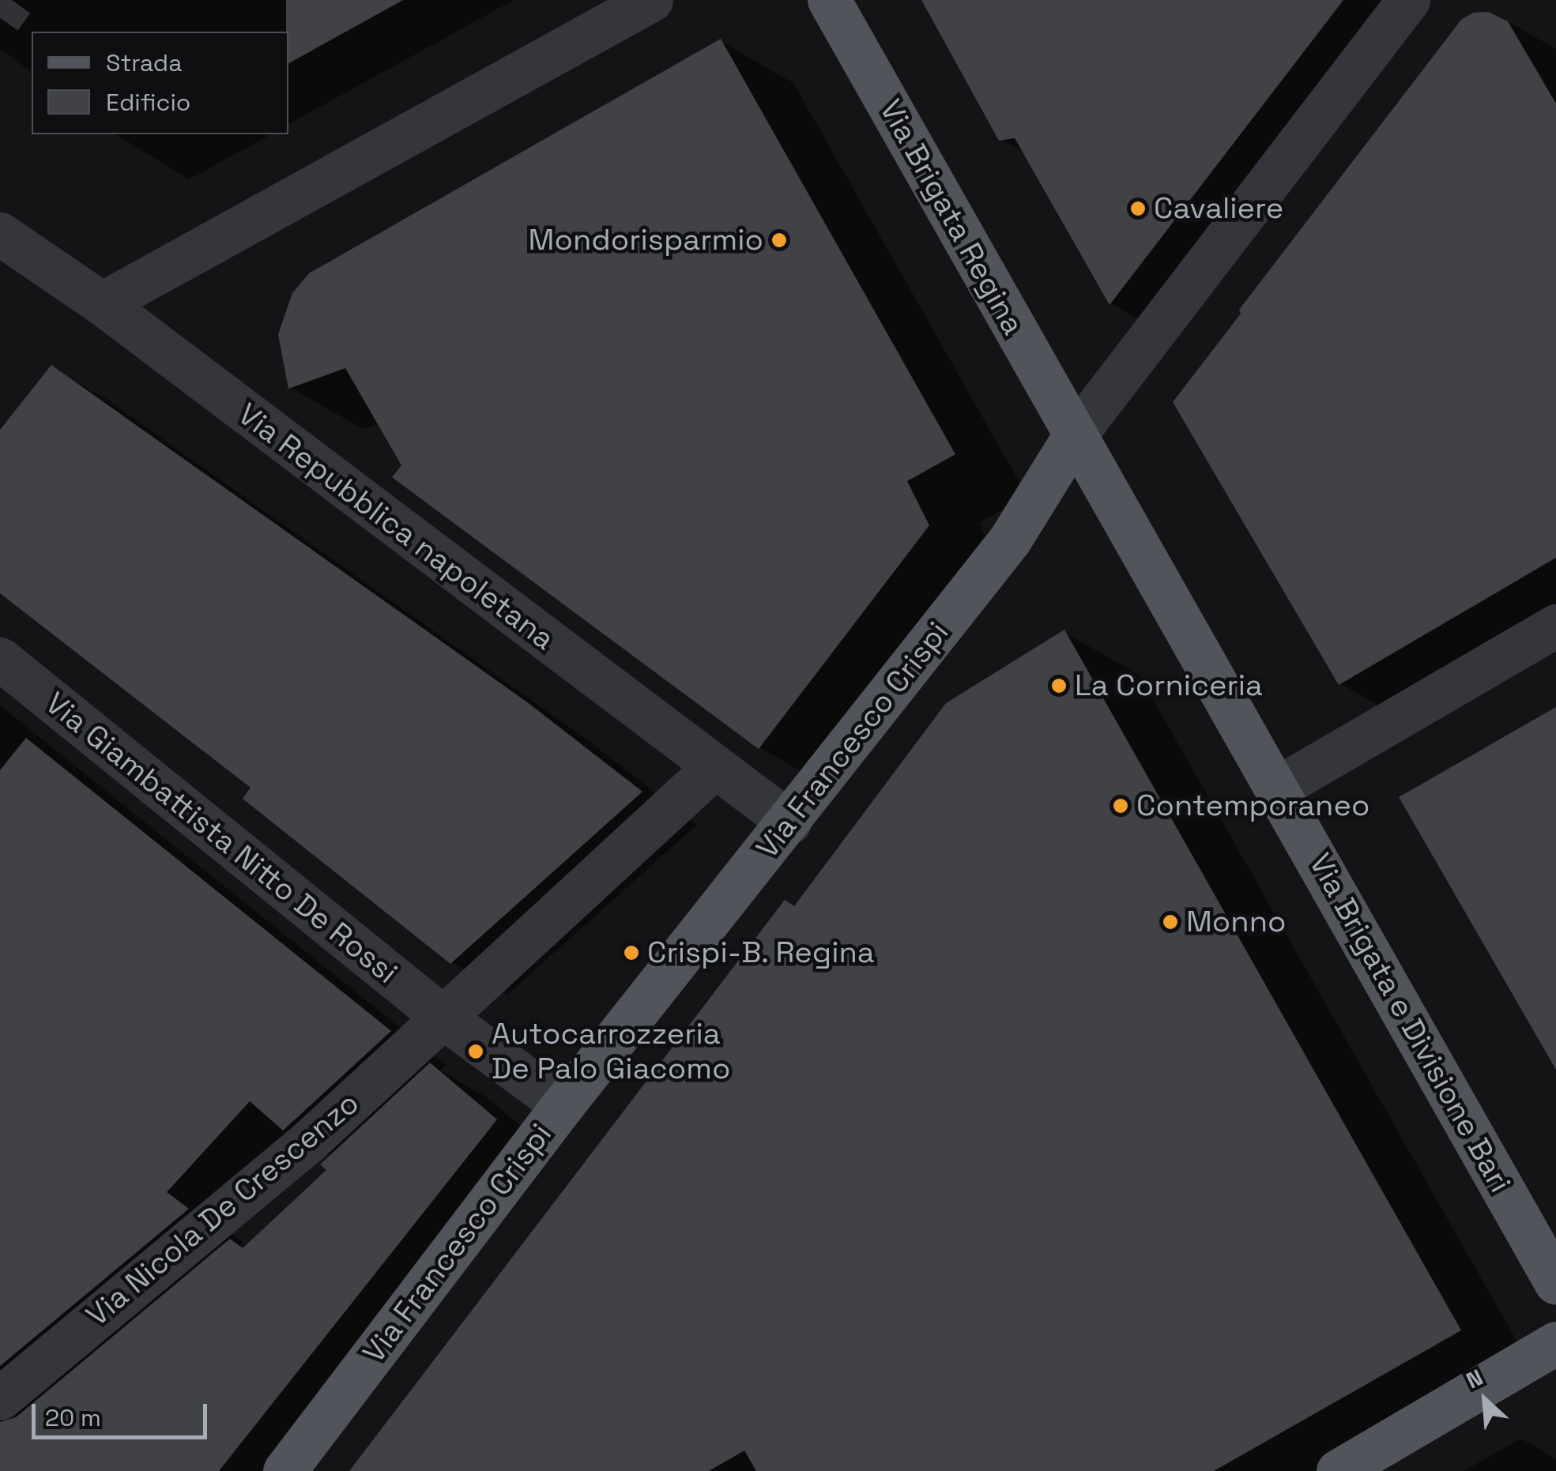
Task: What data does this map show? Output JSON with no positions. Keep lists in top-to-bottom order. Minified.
{"streets":{"main road":["Via Brigata Regina","Via Francesco Crispi","Via Brigata e Divisione Bari"],"street":["Via Repubblica napoletana","Via Giambattista Nitto De Rossi","Via Nicola De Crescenzo"]},"crossings":[["Via Brigata Regina","Via Francesco Crispi"],["Via Brigata Regina","Via Brigata e Divisione Bari"],["Via Repubblica napoletana","Via Francesco Crispi"],["Via Repubblica napoletana","Via Nicola De Crescenzo"],["Via Francesco Crispi","Via Giambattista Nitto De Rossi"],["Via Francesco Crispi","Via Brigata e Divisione Bari"],["Via Giambattista Nitto De Rossi","Via Nicola De Crescenzo"]],"places":["Cavaliere","Mondorisparmio","La Corniceria","Contemporaneo","Monno","Crispi-B. Regina","Autocarrozzeria De Palo Giacomo"],"legend":["Strada","Edificio"],"scale_bar":"20 m","north":"top left"}
